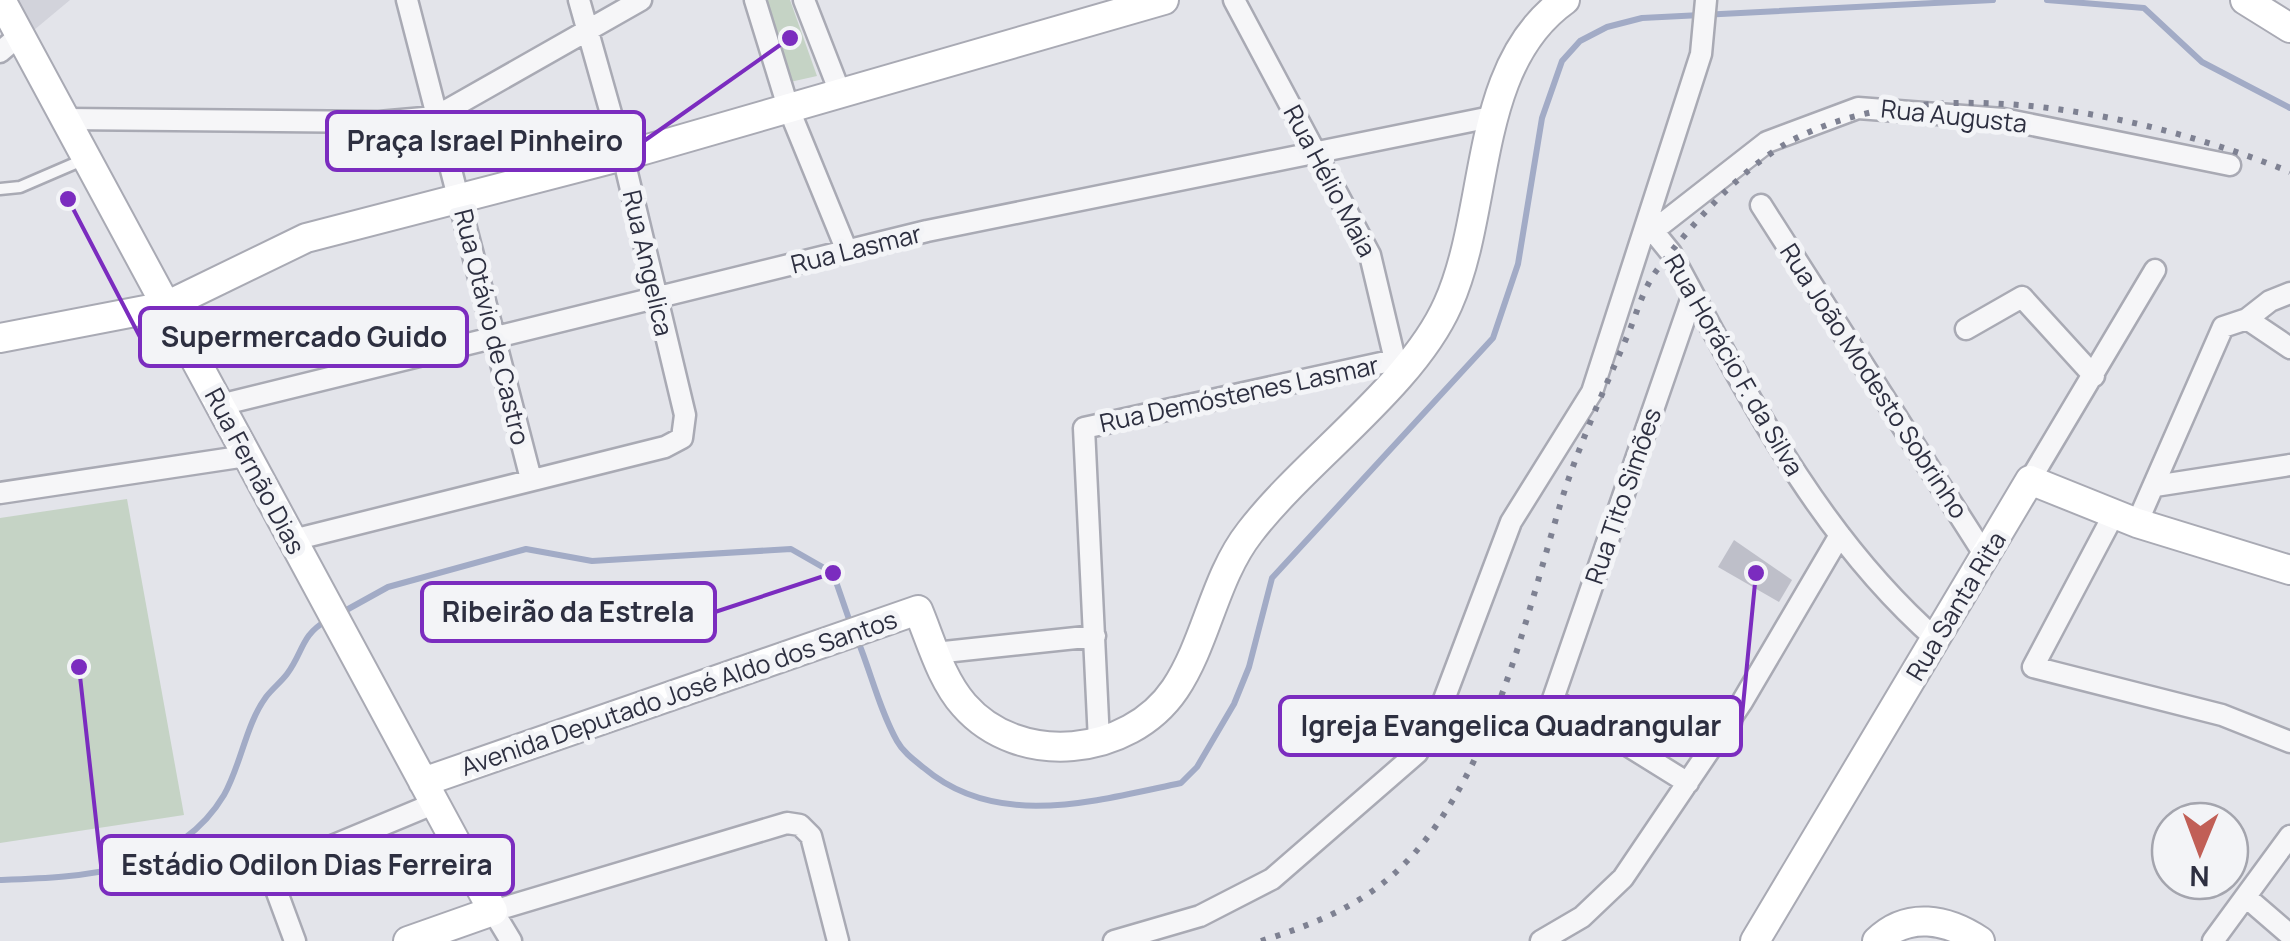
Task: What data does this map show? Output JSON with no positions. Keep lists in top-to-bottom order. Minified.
{"streets":{"street":["Rua Augusta","Rua Hélio Maia","Rua Lasmar","Rua Angelica","Rua Otávio de Castro","Rua Horácio F. da Silva","Rua João Modesto Sobrinho","Rua Demóstenes Lasmar","Rua Fernão Dias","Rua Tito Simões","Rua Santa Rita","Avenida Deputado José Aldo dos Santos"]},"crossings":[["Rua Augusta","Rua Horácio F. da Silva"],["Rua Hélio Maia","Rua Lasmar"],["Rua Hélio Maia","Rua Demóstenes Lasmar"],["Rua Hélio Maia","Avenida Deputado José Aldo dos Santos"],["Rua Lasmar","Rua Angelica"],["Rua Lasmar","Rua Otávio de Castro"],["Rua Lasmar","Rua Fernão Dias"],["Rua Lasmar","Avenida Deputado José Aldo dos Santos"],["Rua Angelica","Rua Otávio de Castro"],["Rua Horácio F. da Silva","Rua Tito Simões"],["Rua Horácio F. da Silva","Rua Santa Rita"],["Rua João Modesto Sobrinho","Rua Santa Rita"],["Rua Demóstenes Lasmar","Avenida Deputado José Aldo dos Santos"],["Rua Fernão Dias","Avenida Deputado José Aldo dos Santos"]],"places":["Praça Israel Pinheiro","Supermercado Guido","Ribeirão da Estrela","Igreja Evangelica Quadrangular","Estádio Odilon Dias Ferreira"],"north":"bottom"}
